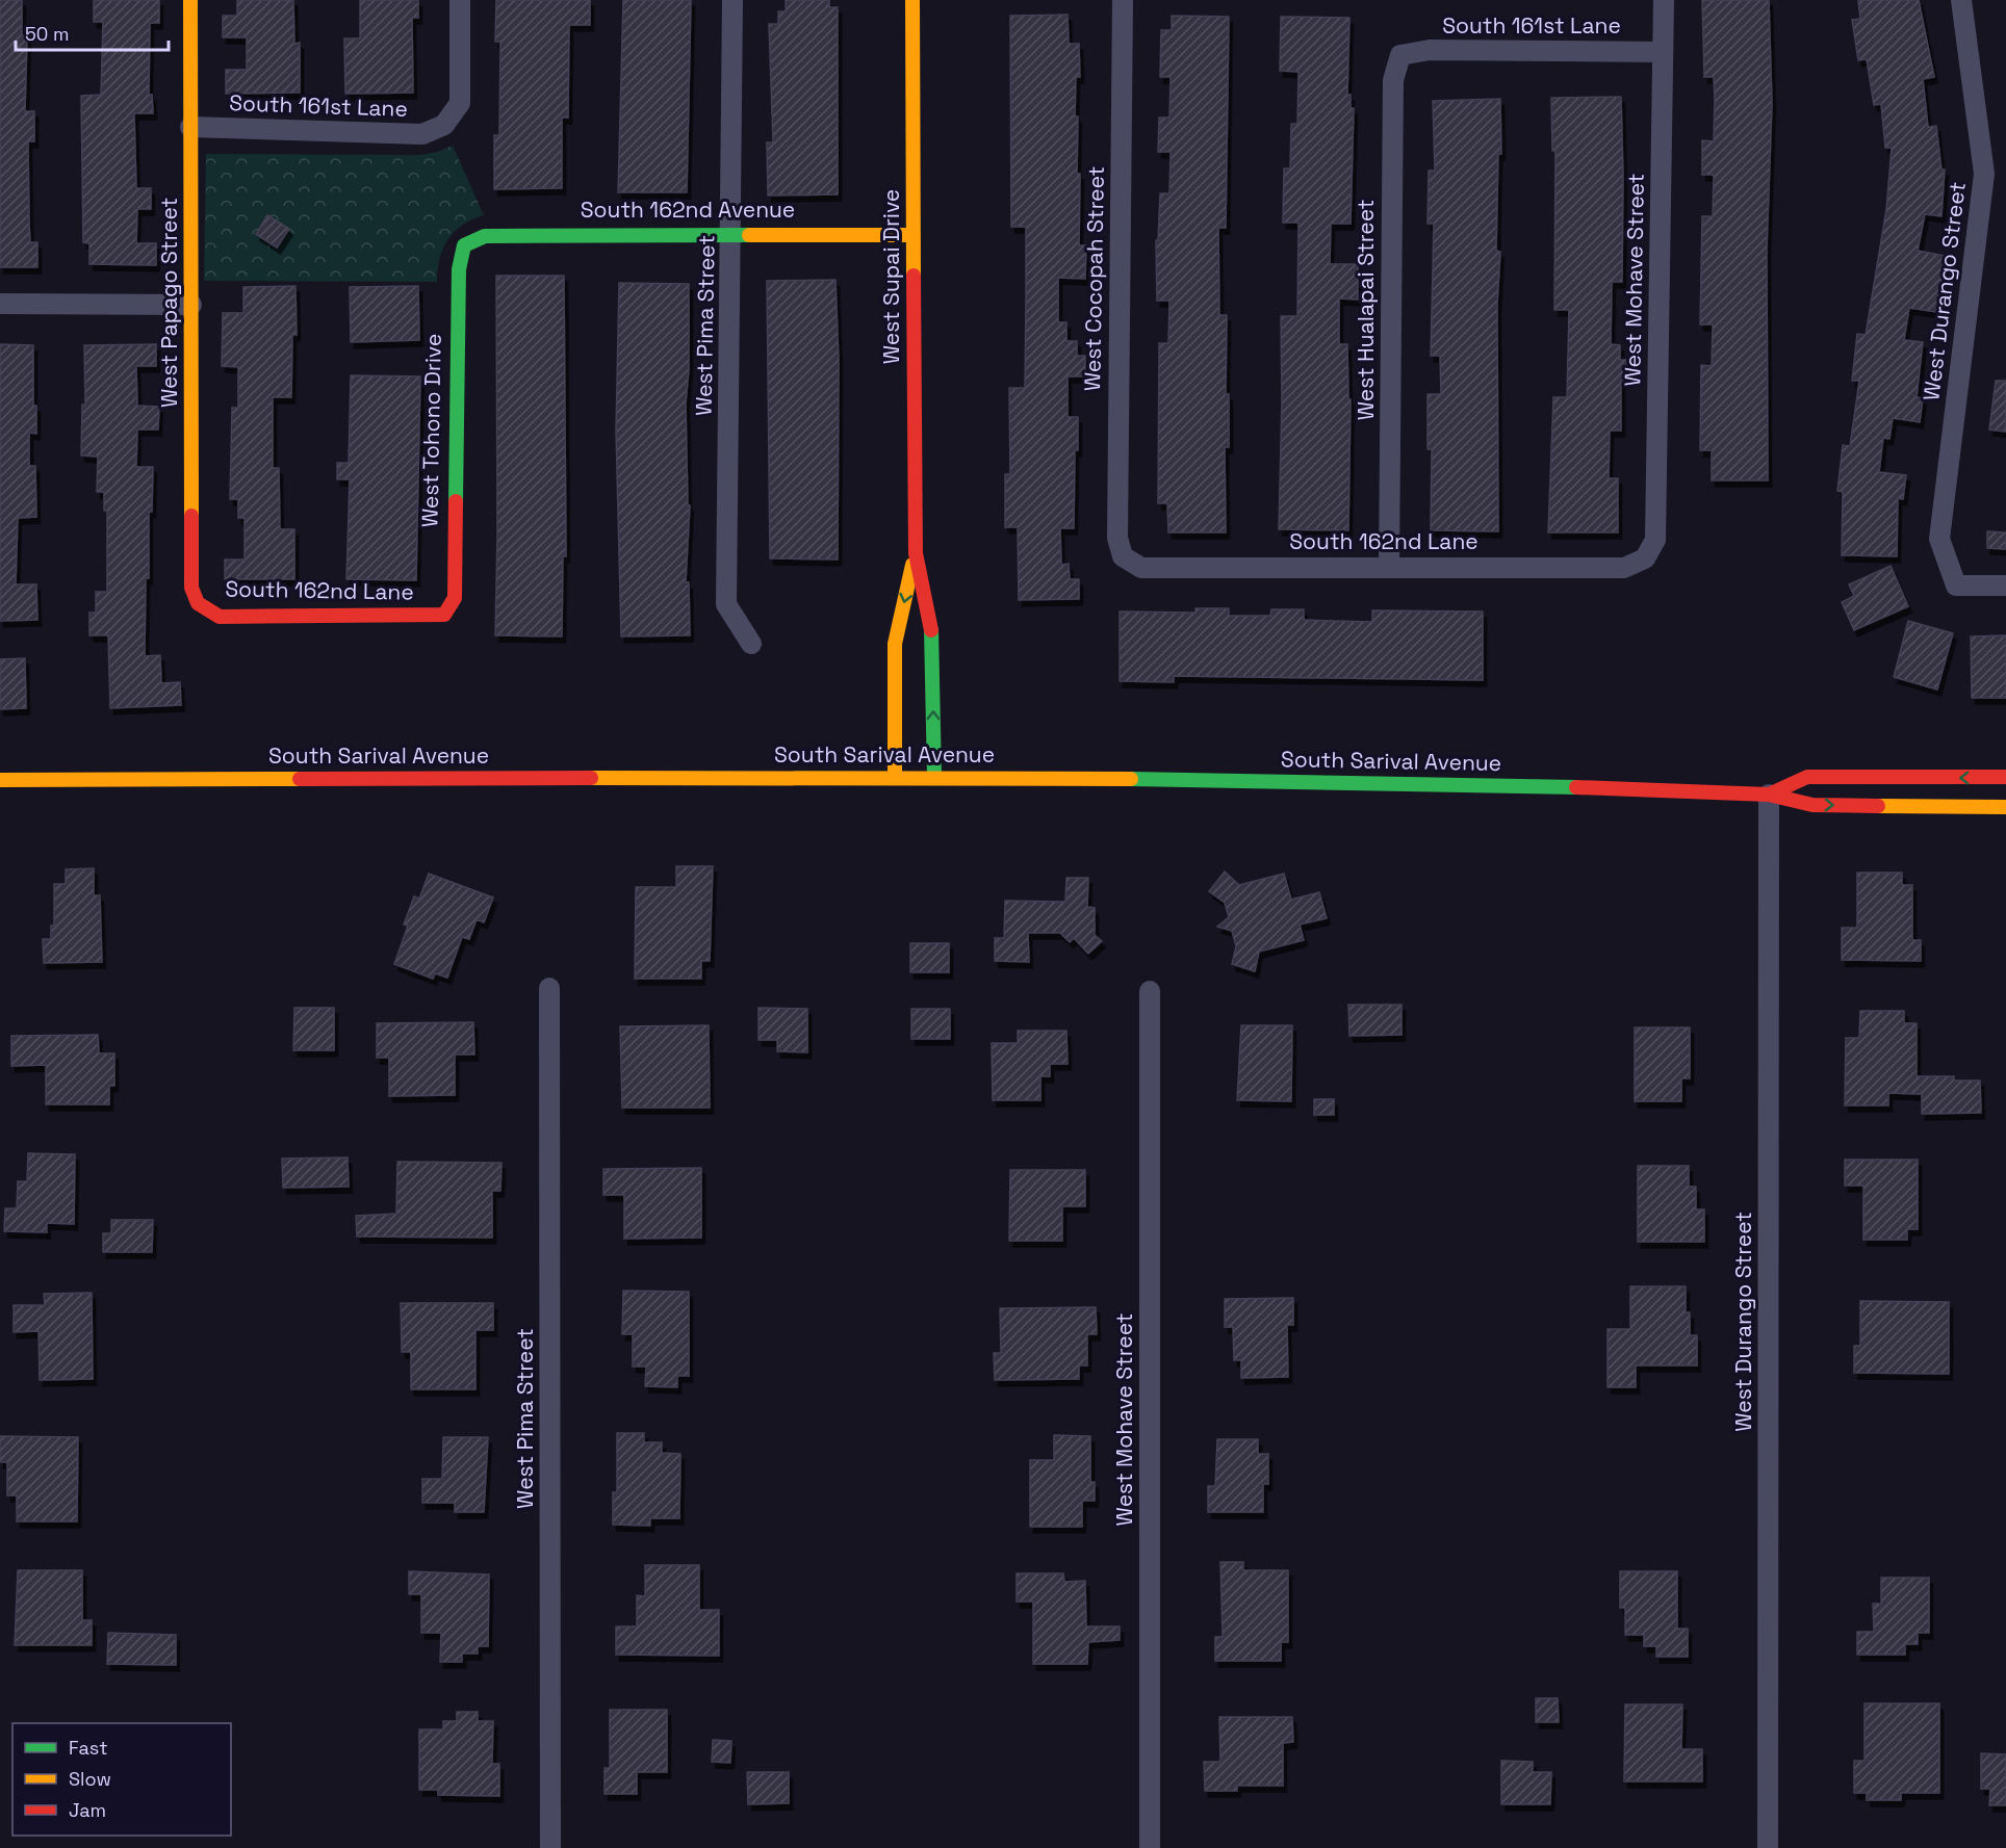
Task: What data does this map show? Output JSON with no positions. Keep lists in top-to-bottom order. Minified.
{"streets":{"street":["South 161st Lane","South 162nd Avenue","West Supai Drive","West Cocopah Street","West Mohave Street","West Durango Street","West Papago Street","West Hualapai Street","West Pima Street","West Tohono Drive","South 162nd Lane","South Sarival Avenue"]},"crossings":[["South 161st Lane","West Mohave Street"],["South 161st Lane","West Papago Street"],["South 161st Lane","West Hualapai Street"],["South 162nd Avenue","West Supai Drive"],["South 162nd Avenue","West Pima Street"],["South 162nd Avenue","West Tohono Drive"],["West Supai Drive","South Sarival Avenue"],["West Cocopah Street","South 162nd Lane"],["West Mohave Street","South 162nd Lane"],["West Durango Street","South Sarival Avenue"],["West Papago Street","South 162nd Lane"],["West Hualapai Street","South 162nd Lane"],["West Tohono Drive","South 162nd Lane"]],"legend":["Fast","Slow","Jam"],"scale_bar":"50 m"}
